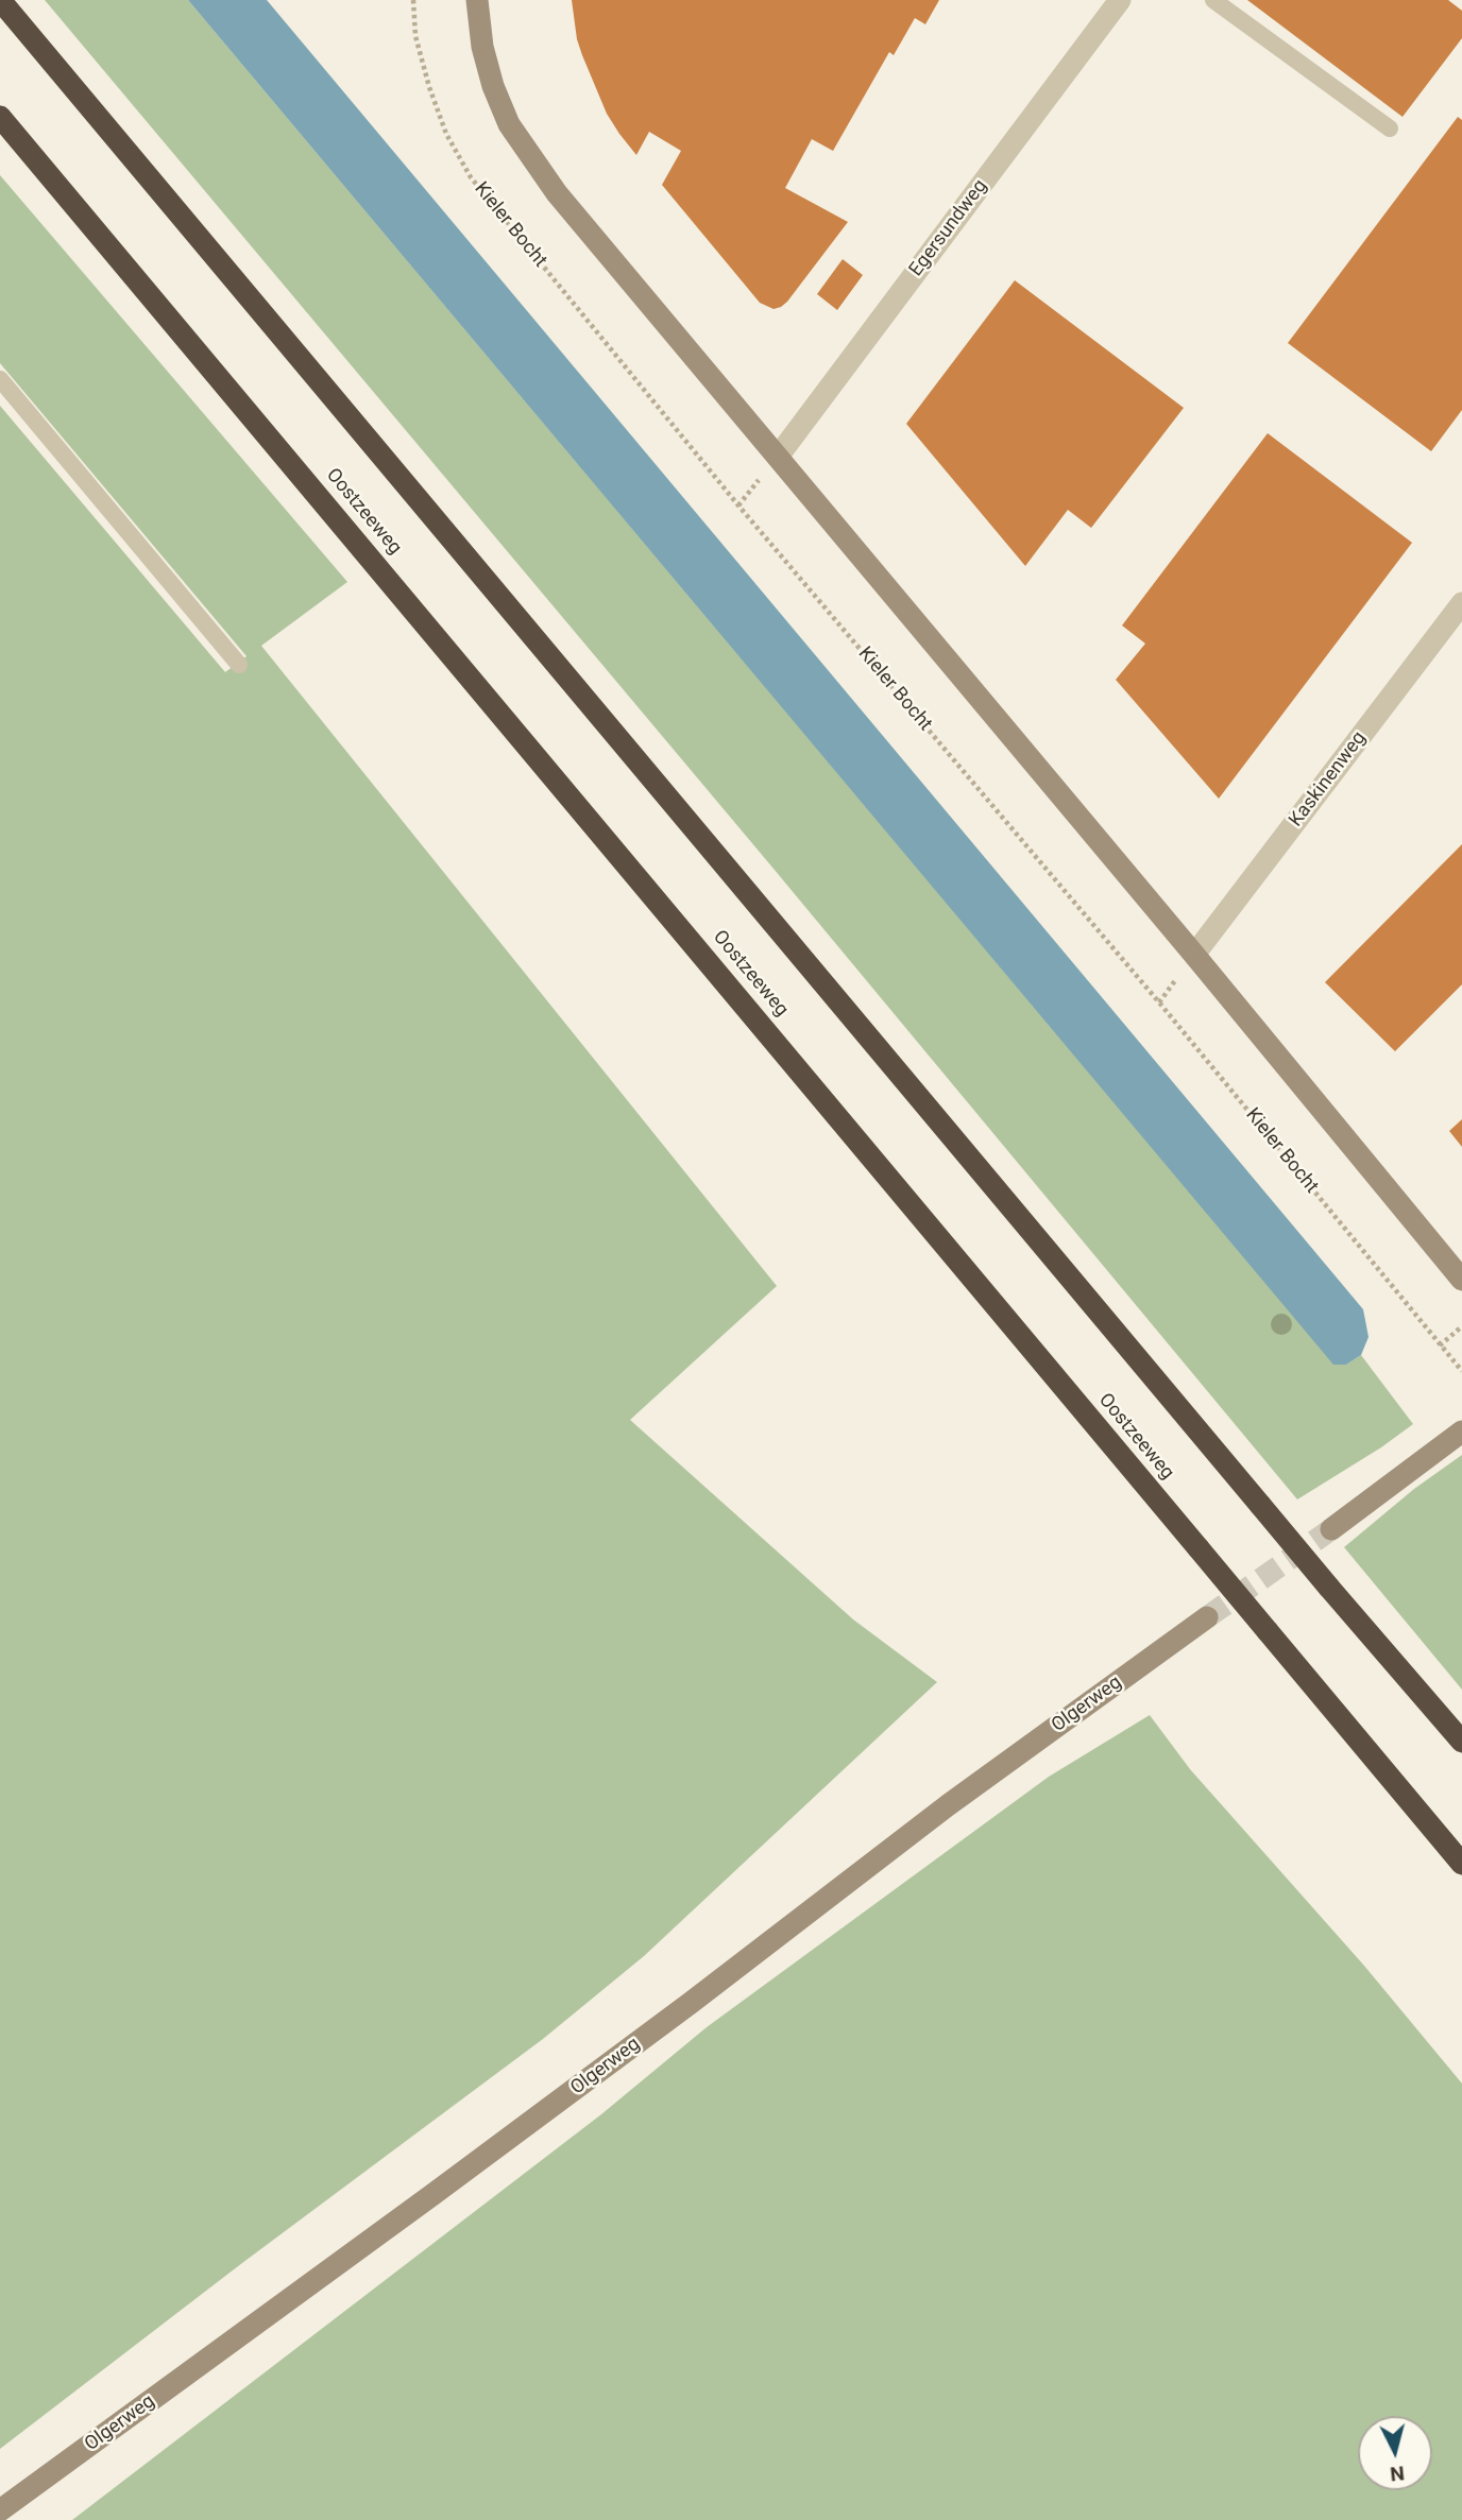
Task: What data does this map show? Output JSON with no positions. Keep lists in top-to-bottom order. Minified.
{"streets":{"highway":["Oostzeeweg"],"street":["Egersundweg","Kaskinenweg","Olgerweg"],"path":["Kieler Bocht"]},"north":"bottom"}
